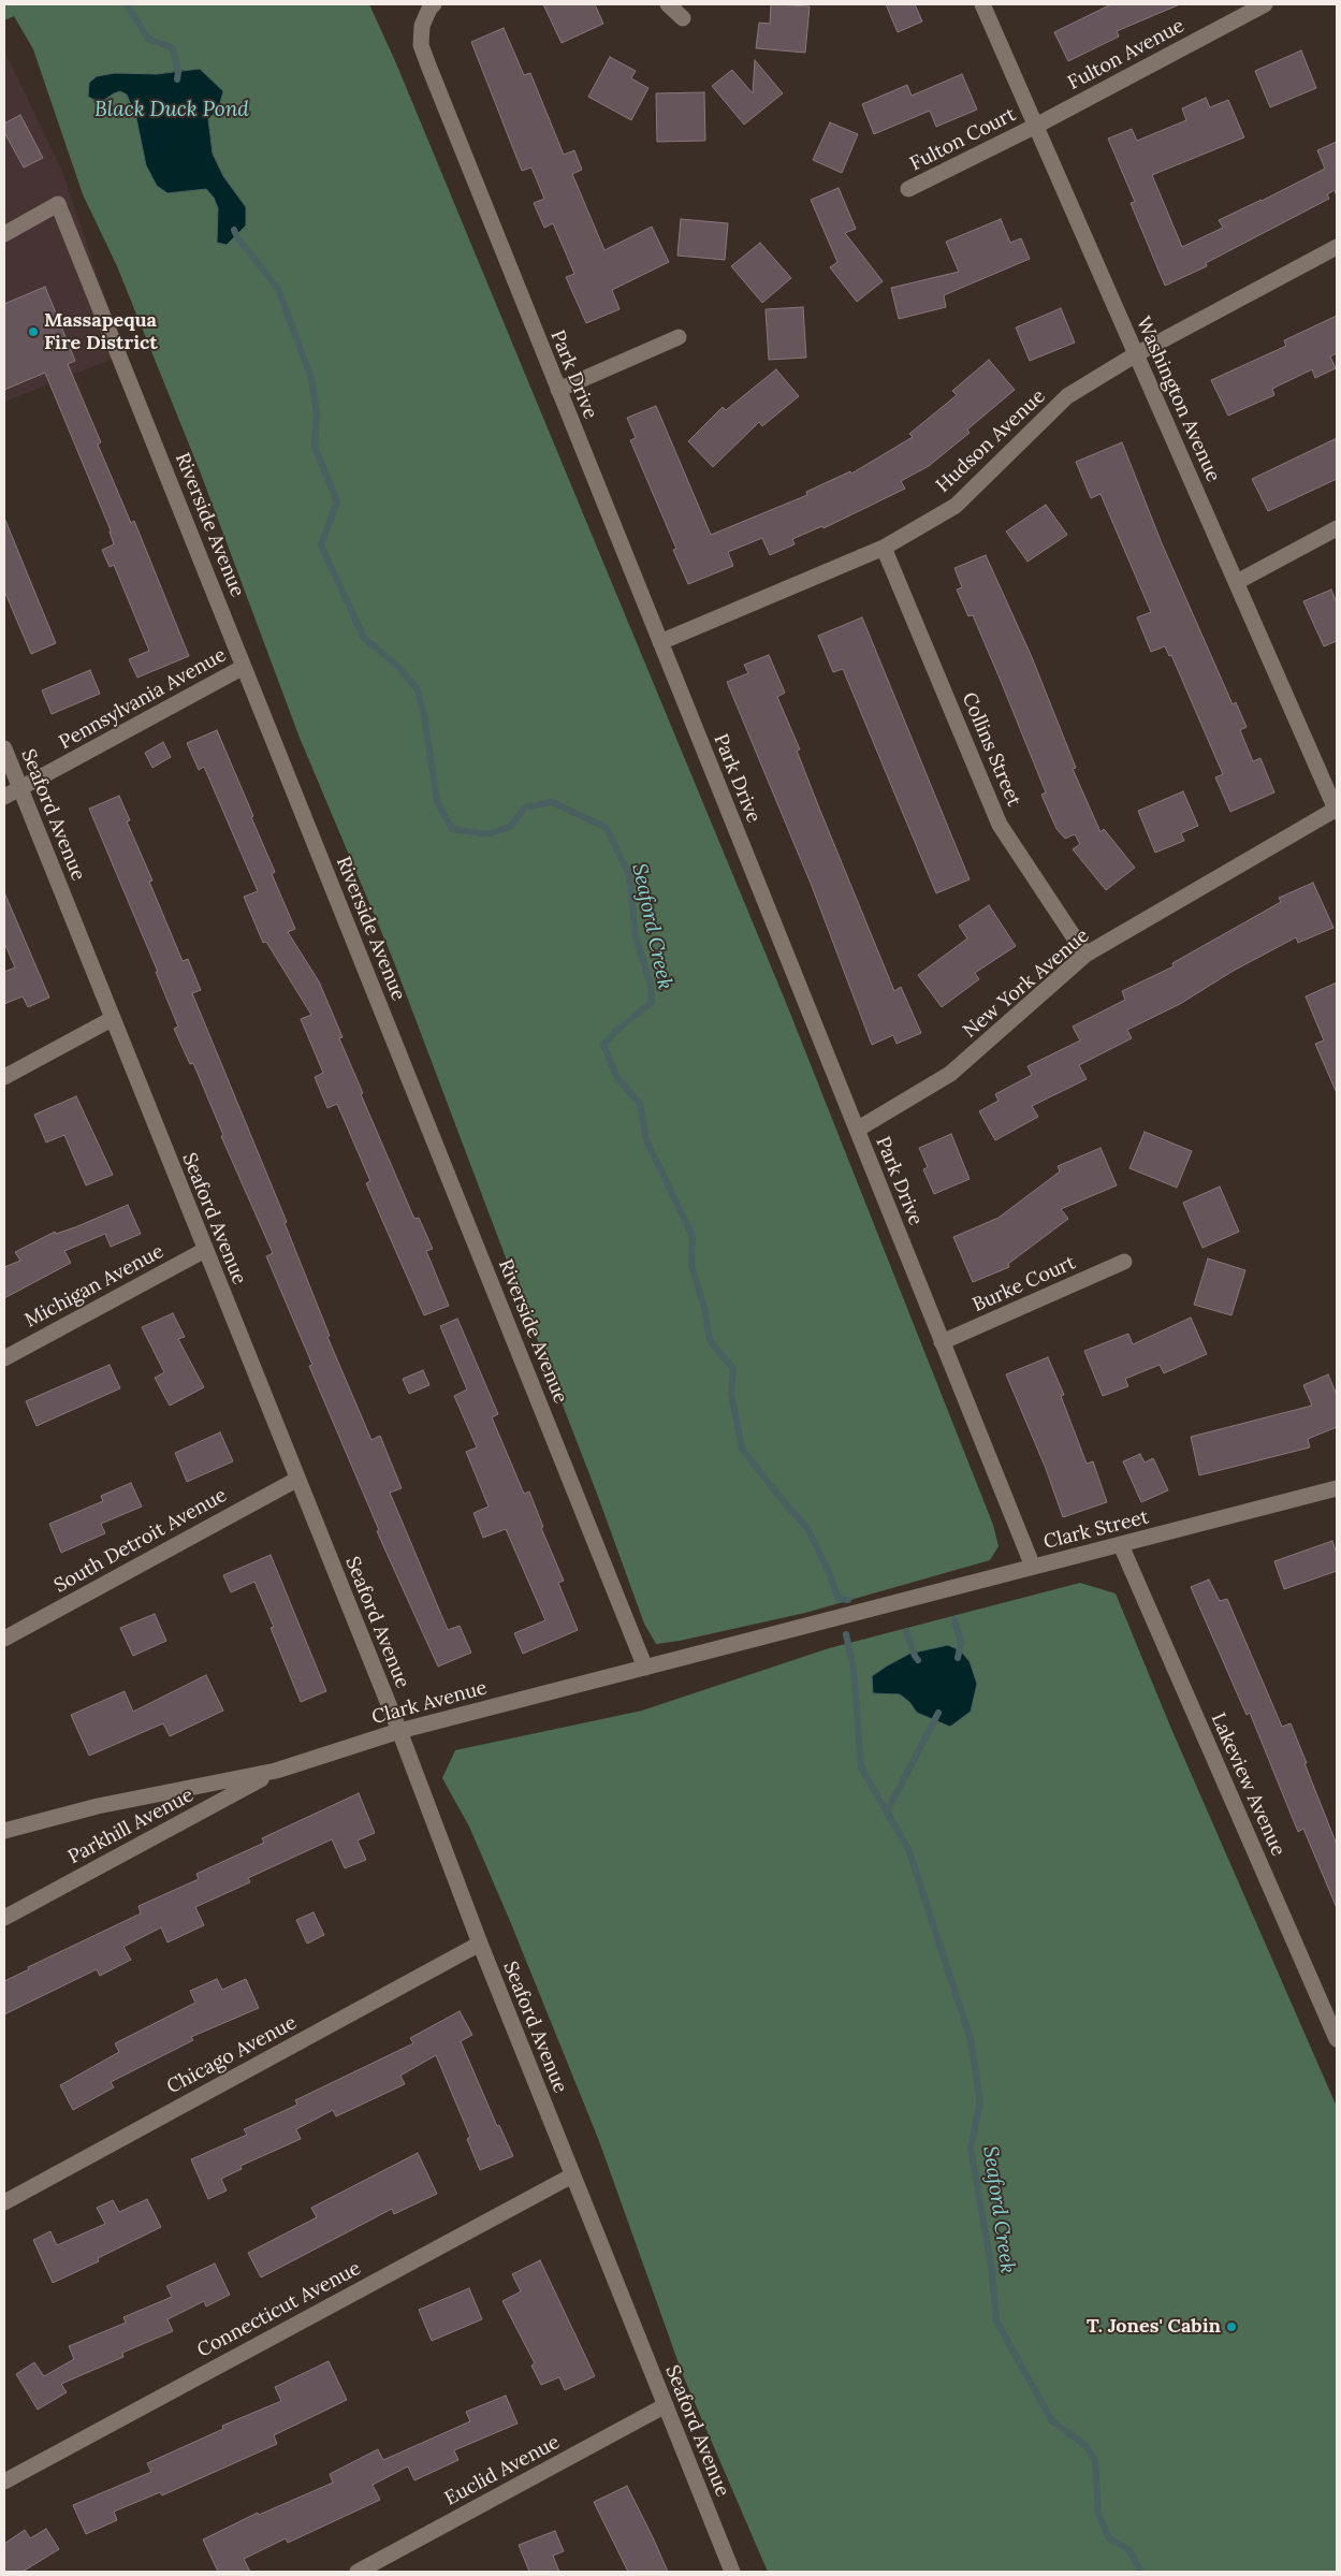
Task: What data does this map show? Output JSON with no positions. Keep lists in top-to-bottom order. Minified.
{"streets":{"street":["Fulton Avenue","Fulton Court","Park Drive","Washington Avenue","Hudson Avenue","Riverside Avenue","Pennsylvania Avenue","Collins Street","Seaford Avenue","New York Avenue","Burke Court","Michigan Avenue","Clark Street","South Detroit Avenue","Clark Avenue","Lakeview Avenue","Parkhill Avenue","Chicago Avenue","Connecticut Avenue","Euclid Avenue"]},"crossings":[["Fulton Avenue","Fulton Court"],["Fulton Avenue","Washington Avenue"],["Fulton Court","Washington Avenue"],["Park Drive","Hudson Avenue"],["Park Drive","New York Avenue"],["Park Drive","Burke Court"],["Park Drive","Clark Street"],["Washington Avenue","Hudson Avenue"],["Washington Avenue","New York Avenue"],["Hudson Avenue","Collins Street"],["Riverside Avenue","Pennsylvania Avenue"],["Riverside Avenue","Clark Avenue"],["Pennsylvania Avenue","Seaford Avenue"],["Collins Street","New York Avenue"],["Seaford Avenue","Michigan Avenue"],["Seaford Avenue","South Detroit Avenue"],["Seaford Avenue","Clark Avenue"],["Seaford Avenue","Chicago Avenue"],["Seaford Avenue","Connecticut Avenue"],["Seaford Avenue","Euclid Avenue"],["Clark Street","Clark Avenue"],["Clark Street","Lakeview Avenue"],["Clark Avenue","Parkhill Avenue"]],"water":["Black Duck Pond","Seaford Creek"],"places":["Massapequa Fire District","T. Jones' Cabin"]}
